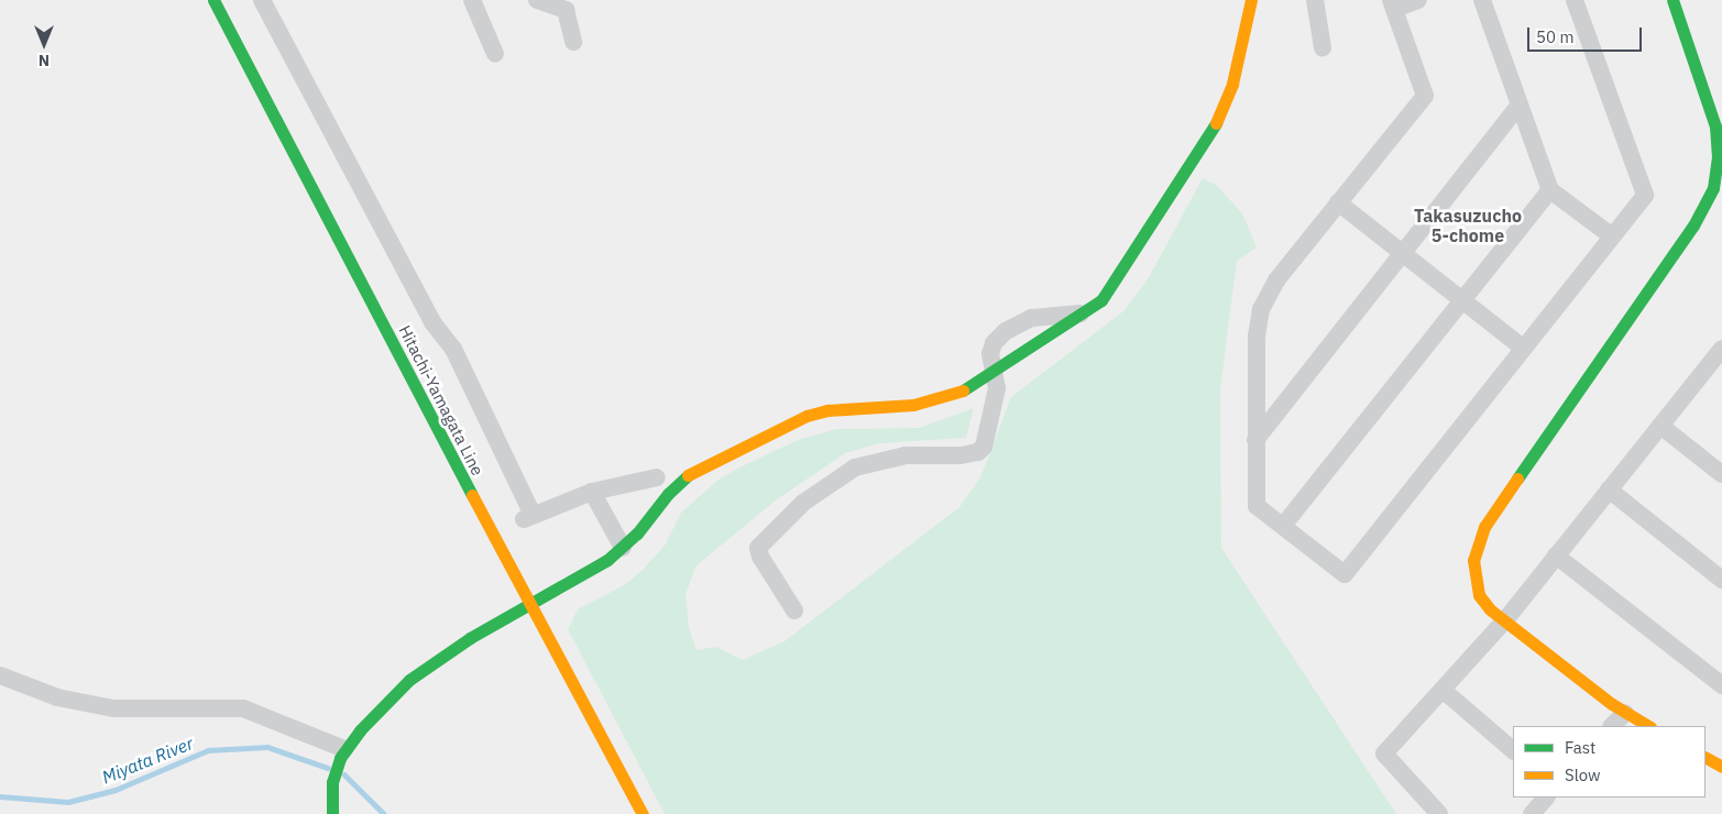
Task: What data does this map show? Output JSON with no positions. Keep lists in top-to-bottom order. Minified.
{"streets":{"street":["Hitachi-Yamagata Line"]},"districts":["Takasuzucho 5-chome"],"water":["Miyata River"],"legend":["Fast","Slow"],"scale_bar":"50 m","north":"bottom"}
